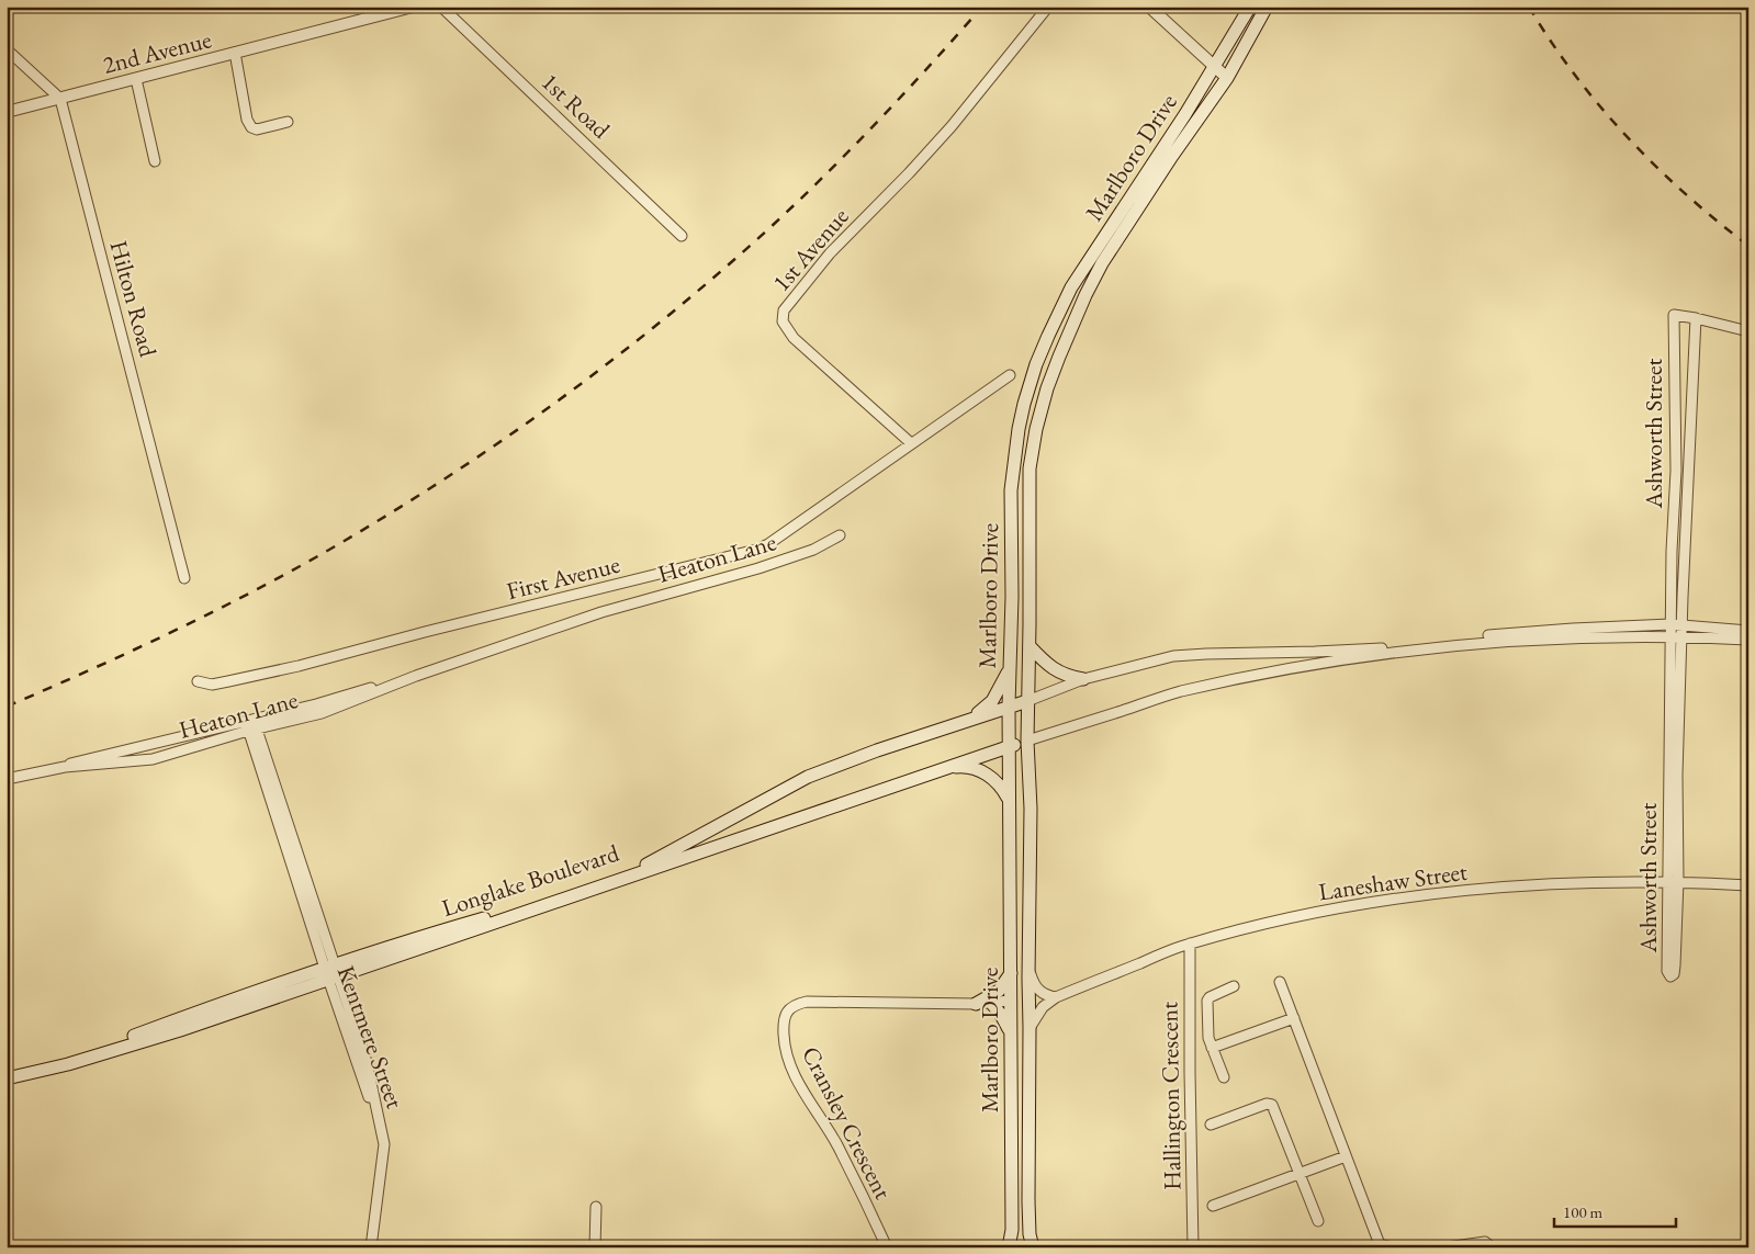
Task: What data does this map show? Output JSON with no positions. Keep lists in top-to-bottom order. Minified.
{"streets":{"main road":["Marlboro Drive","Longlake Boulevard"],"street":["2nd Avenue","1st Road","1st Avenue","Hilton Road","Ashworth Street","Heaton Lane","First Avenue","Laneshaw Street","Kentmere Street","Hallington Crescent","Cransley Crescent"]},"crossings":[["2nd Avenue","Hilton Road"],["Marlboro Drive","Longlake Boulevard"],["Marlboro Drive","Laneshaw Street"],["Marlboro Drive","Cransley Crescent"],["1st Avenue","First Avenue"],["Ashworth Street","Laneshaw Street"],["Heaton Lane","Kentmere Street"],["Longlake Boulevard","Kentmere Street"],["Laneshaw Street","Hallington Crescent"]],"scale_bar":"100 m"}
